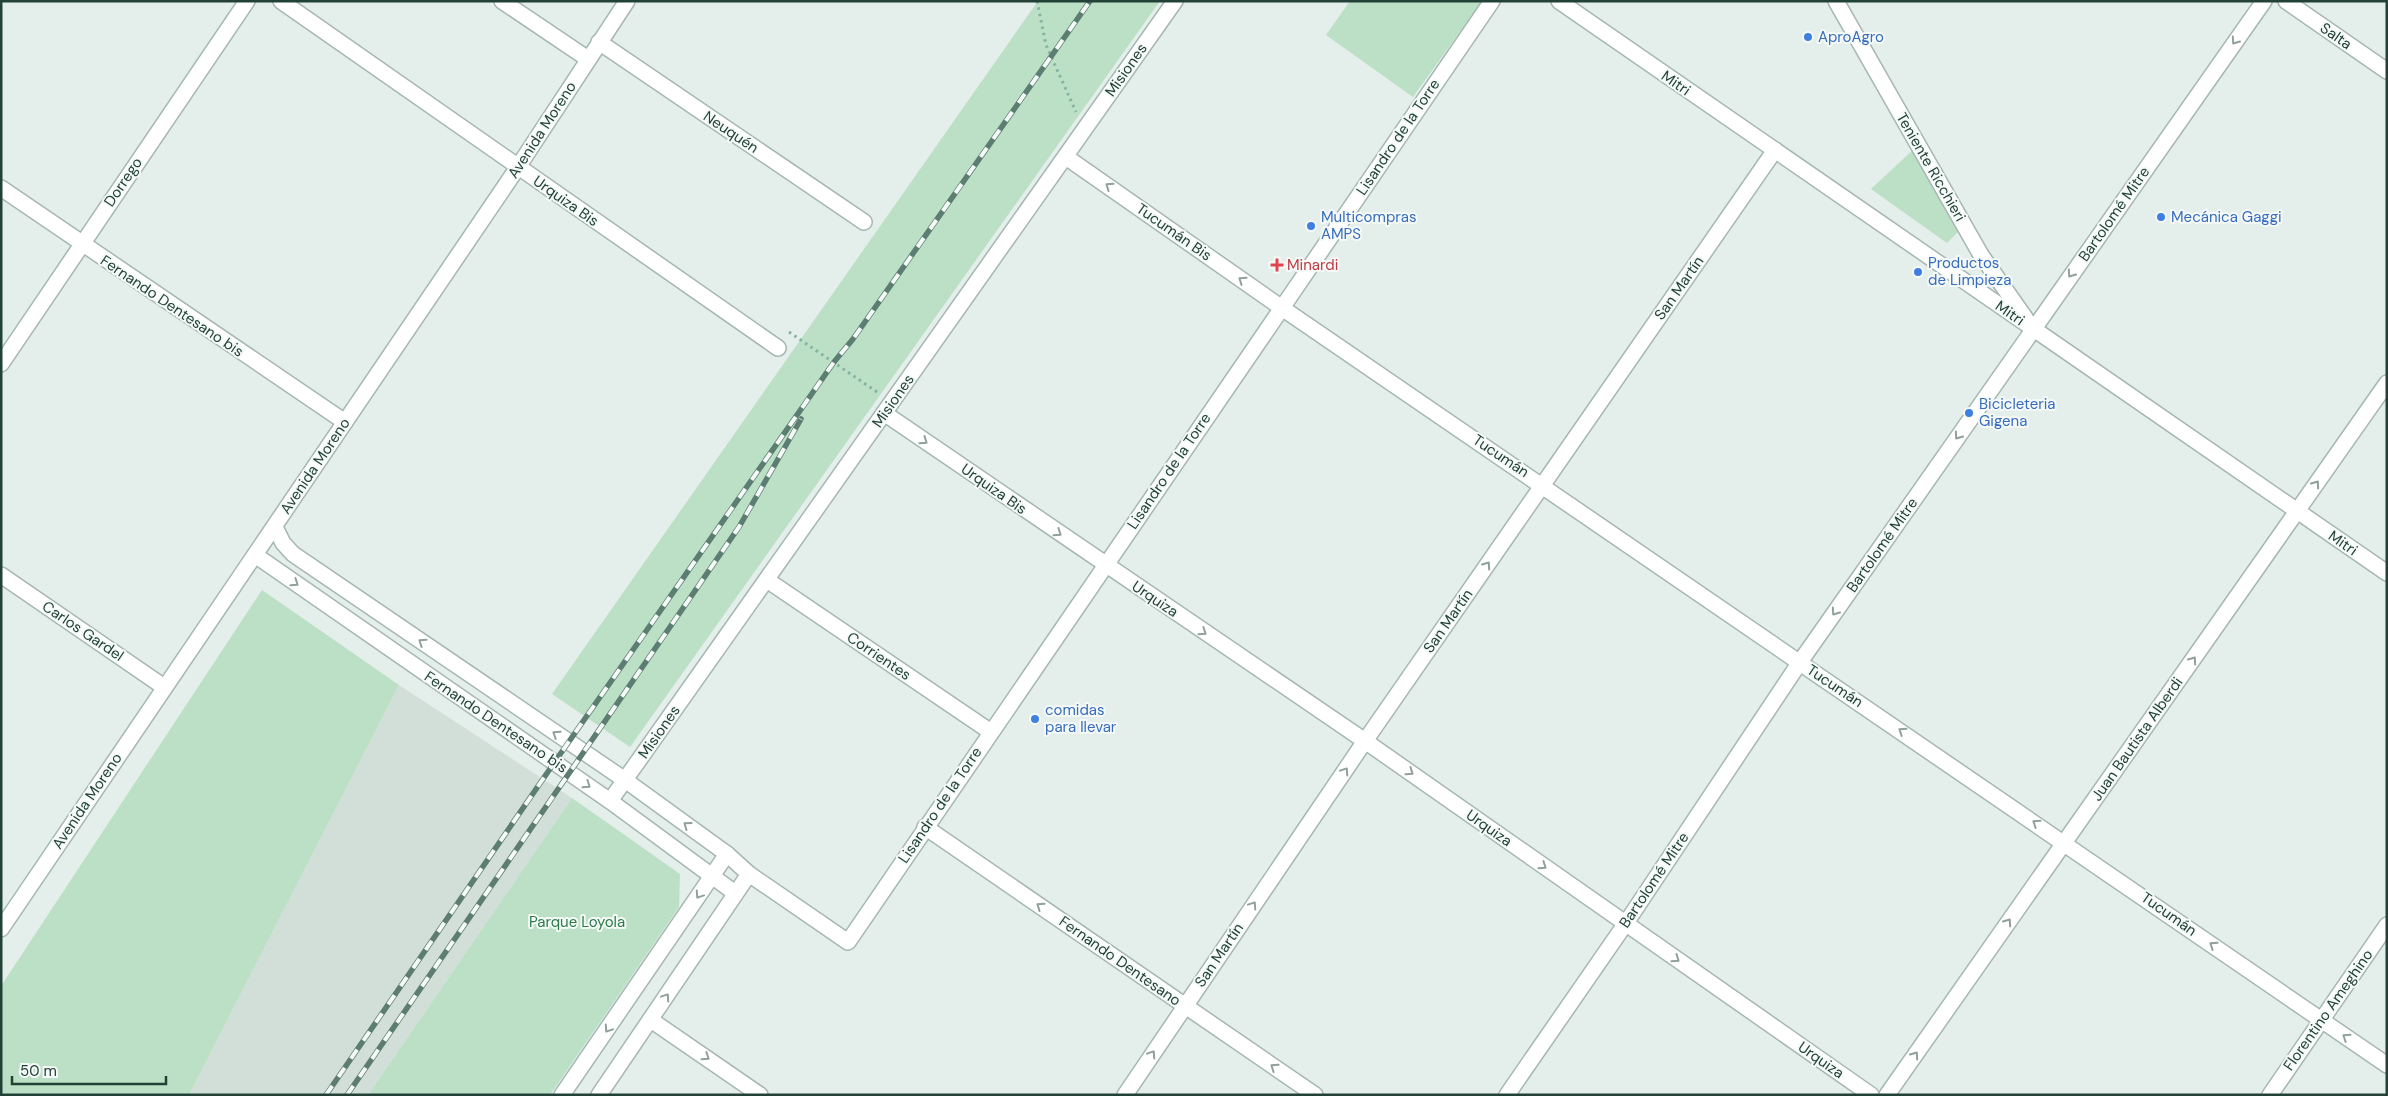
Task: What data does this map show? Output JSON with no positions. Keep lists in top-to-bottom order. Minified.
{"streets":{"street":["Salta","Misiones","Mitri","Avenida Moreno","Neuquén","Lisandro de la Torre","Teniente Ricchieri","Dorrego","Urquiza Bis","Bartolomé Mitre","Tucumán Bis","San Martín","Fernando Dentesano bis","Tucumán","Urquiza","Carlos Gardel","Corrientes","Juan Bautista Alberdi","Fernando Dentesano","Florentino Ameghino"]},"crossings":[["Misiones","Urquiza Bis"],["Misiones","Tucumán Bis"],["Misiones","Fernando Dentesano bis"],["Misiones","Corrientes"],["Mitri","Teniente Ricchieri"],["Mitri","Bartolomé Mitre"],["Mitri","San Martín"],["Mitri","Juan Bautista Alberdi"],["Avenida Moreno","Neuquén"],["Avenida Moreno","Urquiza Bis"],["Avenida Moreno","Fernando Dentesano bis"],["Avenida Moreno","Carlos Gardel"],["Lisandro de la Torre","Urquiza Bis"],["Lisandro de la Torre","Tucumán Bis"],["Lisandro de la Torre","Tucumán"],["Lisandro de la Torre","Urquiza"],["Lisandro de la Torre","Corrientes"],["Lisandro de la Torre","Fernando Dentesano"],["Teniente Ricchieri","Bartolomé Mitre"],["Dorrego","Fernando Dentesano bis"],["Urquiza Bis","Urquiza"],["Bartolomé Mitre","Tucumán"],["Bartolomé Mitre","Urquiza"],["Tucumán Bis","Tucumán"],["San Martín","Tucumán"],["San Martín","Urquiza"],["San Martín","Fernando Dentesano"],["Tucumán","Juan Bautista Alberdi"],["Tucumán","Florentino Ameghino"]],"one_way":["Bartolomé Mitre","Tucumán Bis","San Martín","Tucumán","Urquiza","Juan Bautista Alberdi","Fernando Dentesano"],"parks":["Parque Loyola"],"places":{"other":["AproAgro","Mecánica Gaggi","Multicompras AMPS","Productos de Limpieza","Bicicleteria Gigena","comidas para llevar"],"health":["Minardi"]},"scale_bar":"50 m"}
